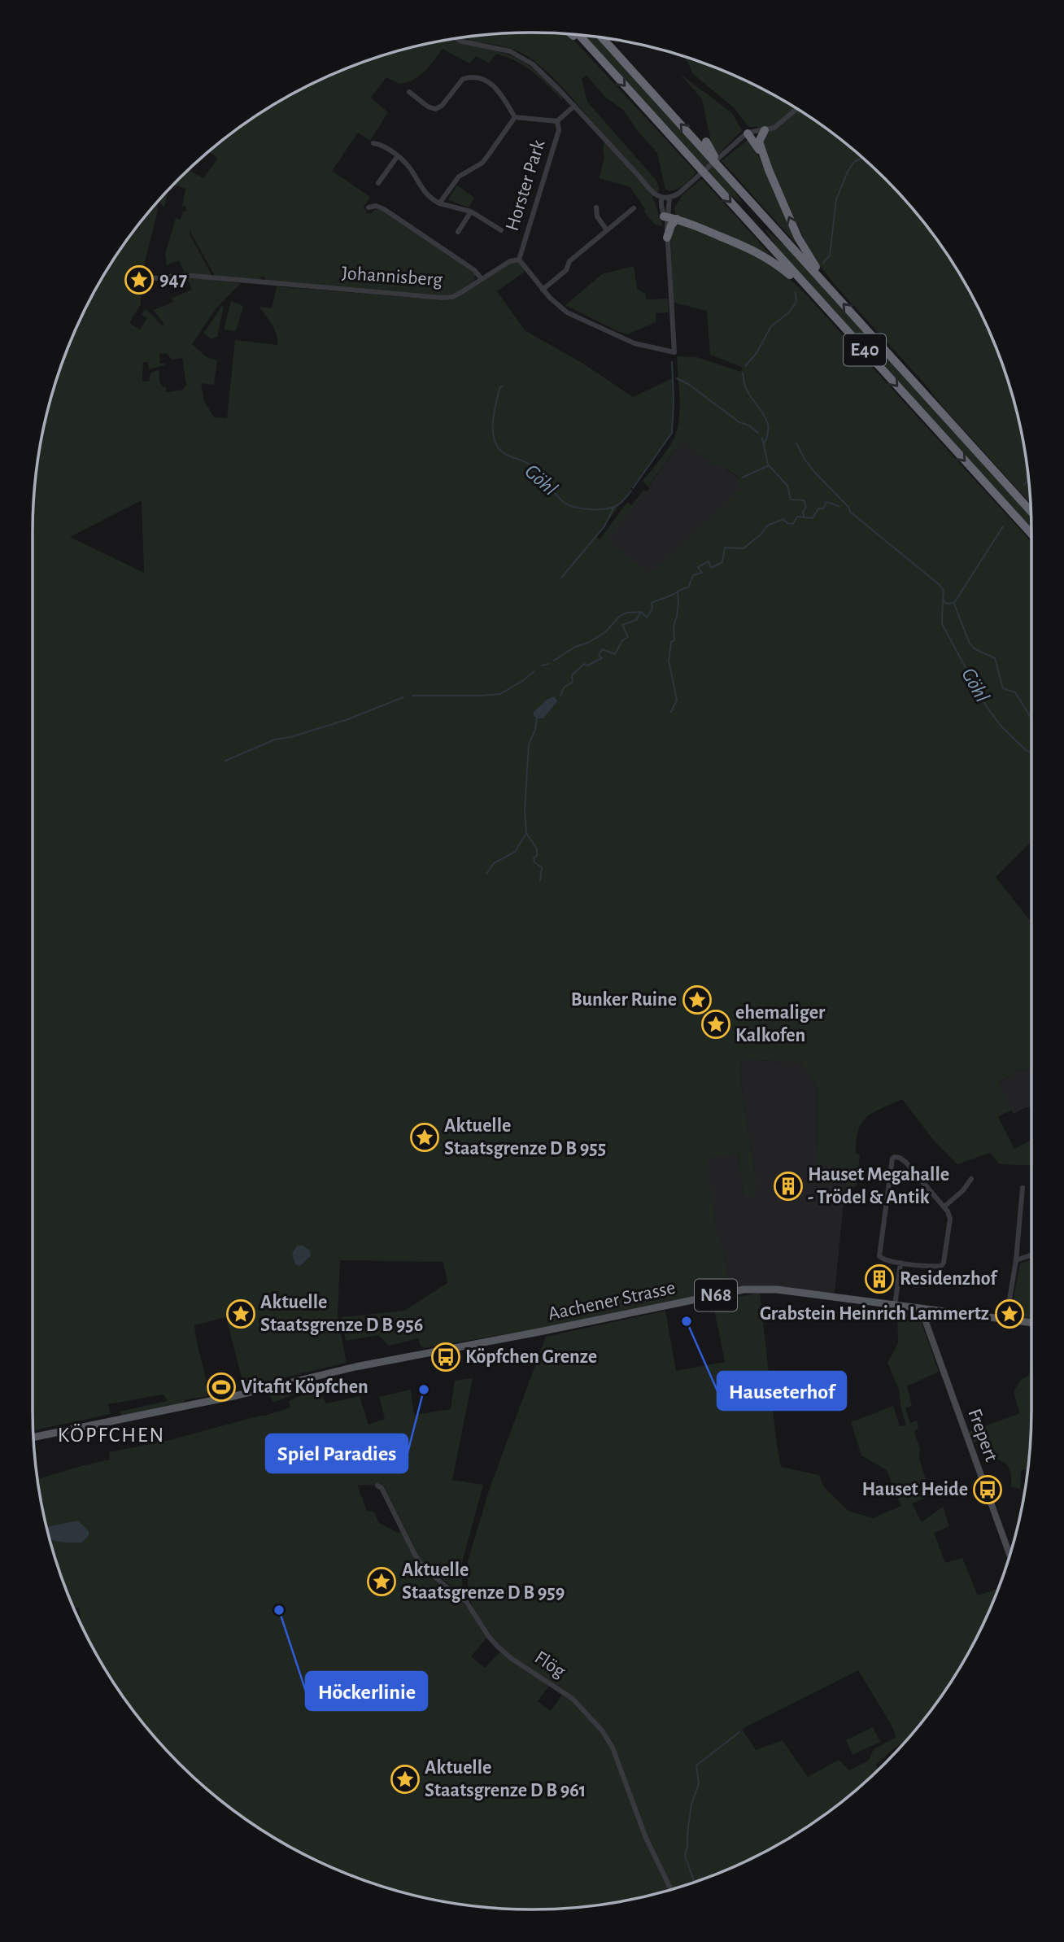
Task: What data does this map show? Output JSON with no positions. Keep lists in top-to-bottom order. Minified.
{"streets":{"highway":["E40"],"main road":["N68","Aachener Strasse"],"street":["Horster Park","Johannisberg","Frepert","Flög"]},"crossings":[["Horster Park","Johannisberg"],["Aachener Strasse","Frepert"]],"districts":["KÖPFCHEN"],"water":["Göhl"],"places":{"place":["947","Bunker Ruine","ehemaliger Kalkofen","Aktuelle Staatsgrenze D B 955","Aktuelle Staatsgrenze D B 956","Grabstein Heinrich Lammertz","Aktuelle Staatsgrenze D B 959","Aktuelle Staatsgrenze D B 961"],"building":["Hauset Megahalle - Trödel & Antik","Residenzhof"],"other":["Hauseterhof","Spiel Paradies","Höckerlinie"],"bus stop":["Köpfchen Grenze","Hauset Heide"],"sports":["Vitafit Köpfchen"]}}
